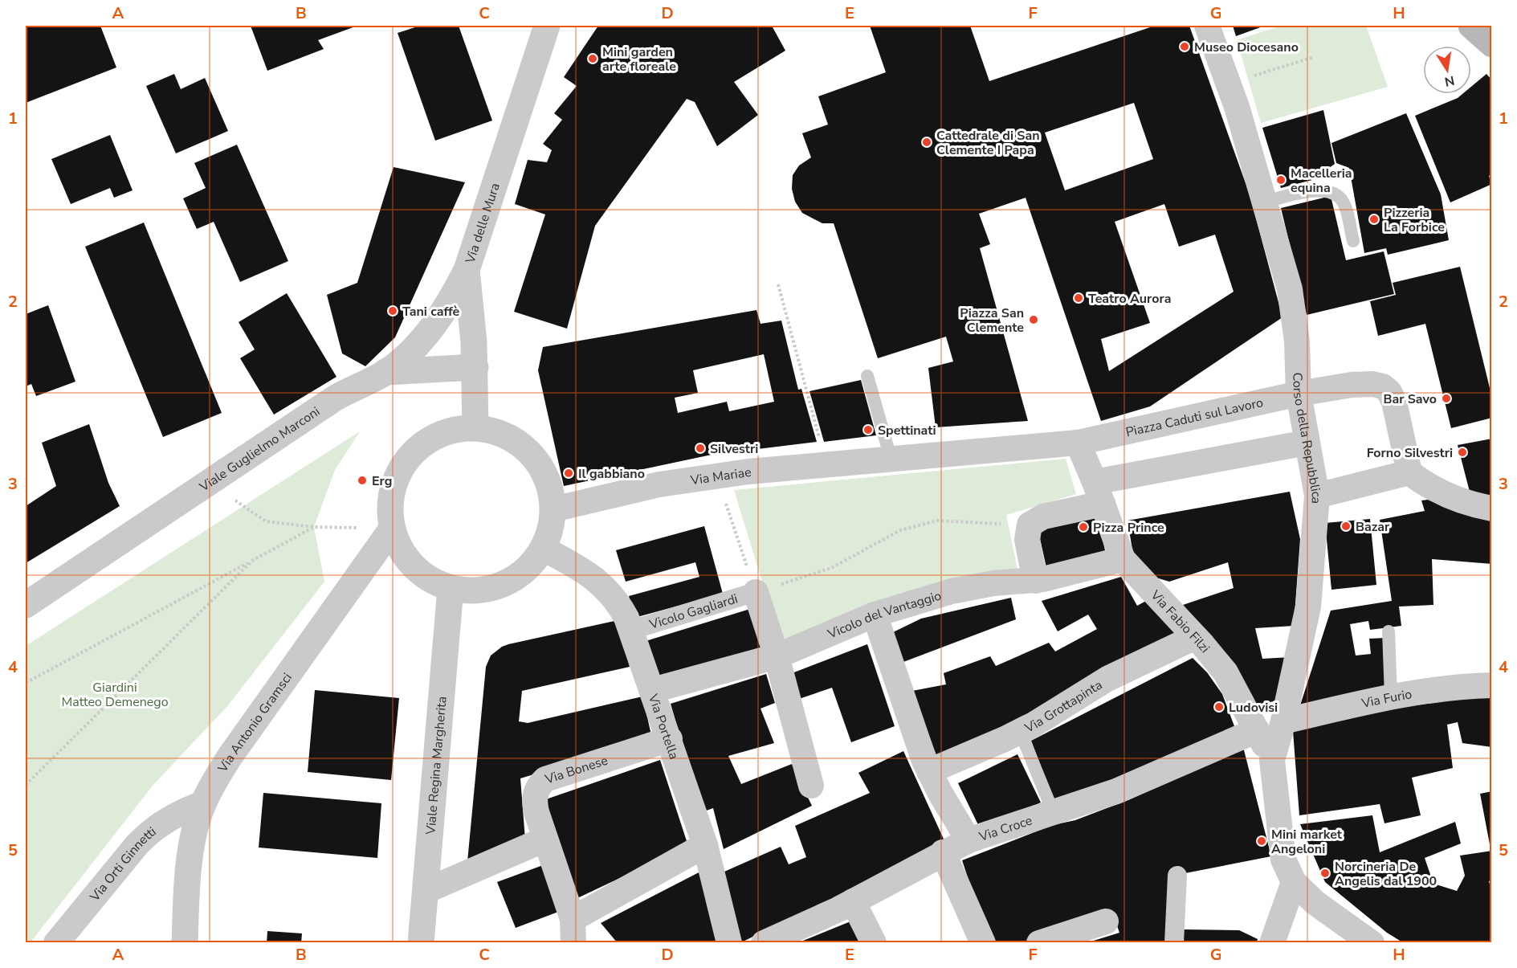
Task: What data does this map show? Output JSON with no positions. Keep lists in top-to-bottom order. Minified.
{"streets":{"street":["Via delle Mura","Piazza Caduti sul Lavoro","Corso della Repubblica","Viale Guglielmo Marconi","Via Mariae","Vicolo Gagliardi","Vicolo del Vantaggio","Via Fabio Filzi","Via Furio","Via Grottapinta","Via Antonio Gramsci","Via Portella","Viale Regina Margherita","Via Bonese","Via Croce","Via Orti Ginnetti"]},"crossings":[["Via delle Mura","Viale Guglielmo Marconi"],["Via delle Mura","Via Mariae"],["Via delle Mura","Via Antonio Gramsci"],["Via delle Mura","Via Portella"],["Via delle Mura","Viale Regina Margherita"],["Piazza Caduti sul Lavoro","Corso della Repubblica"],["Piazza Caduti sul Lavoro","Via Mariae"],["Corso della Repubblica","Via Fabio Filzi"],["Corso della Repubblica","Via Furio"],["Via Mariae","Via Antonio Gramsci"],["Via Mariae","Via Portella"],["Via Mariae","Viale Regina Margherita"],["Vicolo Gagliardi","Via Portella"],["Vicolo del Vantaggio","Via Fabio Filzi"],["Vicolo del Vantaggio","Via Portella"],["Via Fabio Filzi","Via Grottapinta"],["Via Fabio Filzi","Via Croce"],["Via Antonio Gramsci","Via Portella"],["Via Antonio Gramsci","Viale Regina Margherita"],["Via Antonio Gramsci","Via Orti Ginnetti"],["Via Portella","Viale Regina Margherita"],["Via Portella","Via Bonese"]],"parks":["Giardini Matteo Demenego"],"places":["Museo Diocesano","Mini garden arte floreale","Cattedrale di San Clemente I Papa","Macelleria equina","Pizzeria La Forbice","Teatro Aurora","Tani caffè","Piazza San Clemente","Bar Savo","Spettinati","Silvestri","Forno Silvestri","Il gabbiano","Erg","Bazar","Pizza Prince","Ludovisi","Mini market Angeloni","Norcineria De Angelis dal 1900"],"north":"bottom","grid":{"columns":["A","B","C","D","E","F","G","H"],"rows":["1","2","3","4","5"]}}
